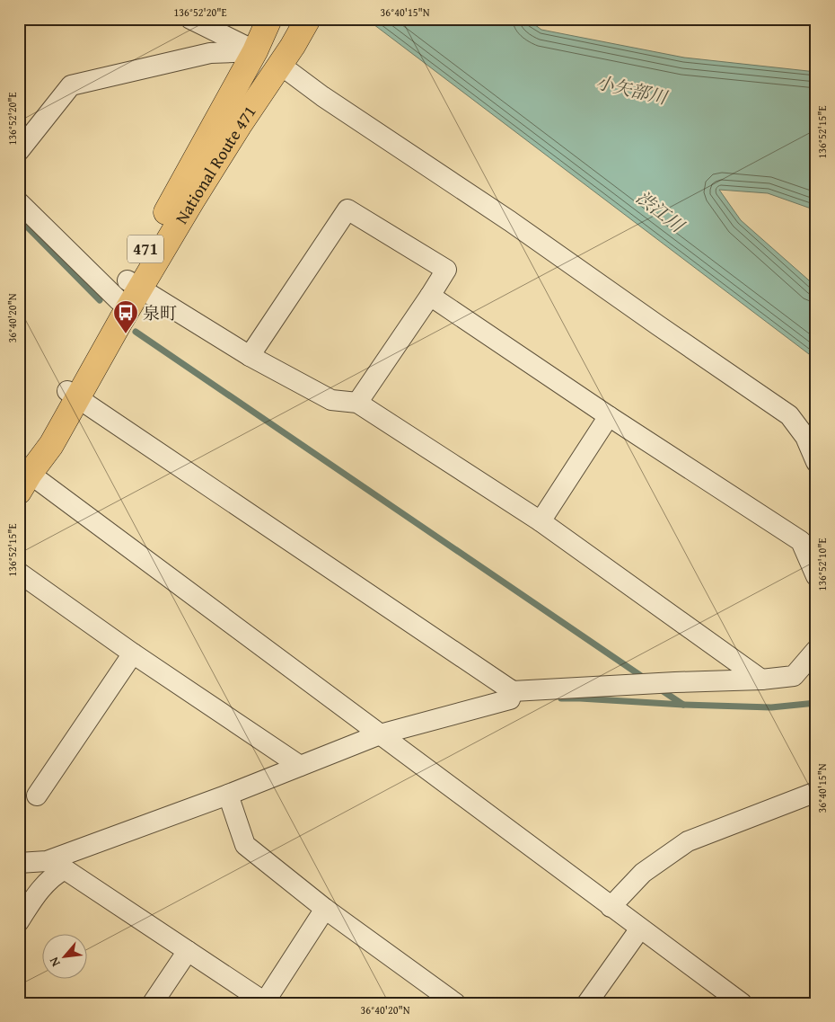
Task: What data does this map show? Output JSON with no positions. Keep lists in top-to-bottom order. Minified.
{"streets":{"highway":["National Route 471","471"]},"water":["小矢部川","渋江川"],"places":{"bus stop":["泉町"]},"north":"bottom left","coordinates":["136°52'20\"E","36°40'15\"N","136°52'15\"E","36°40'20\"N","136°52'10\"E"]}
